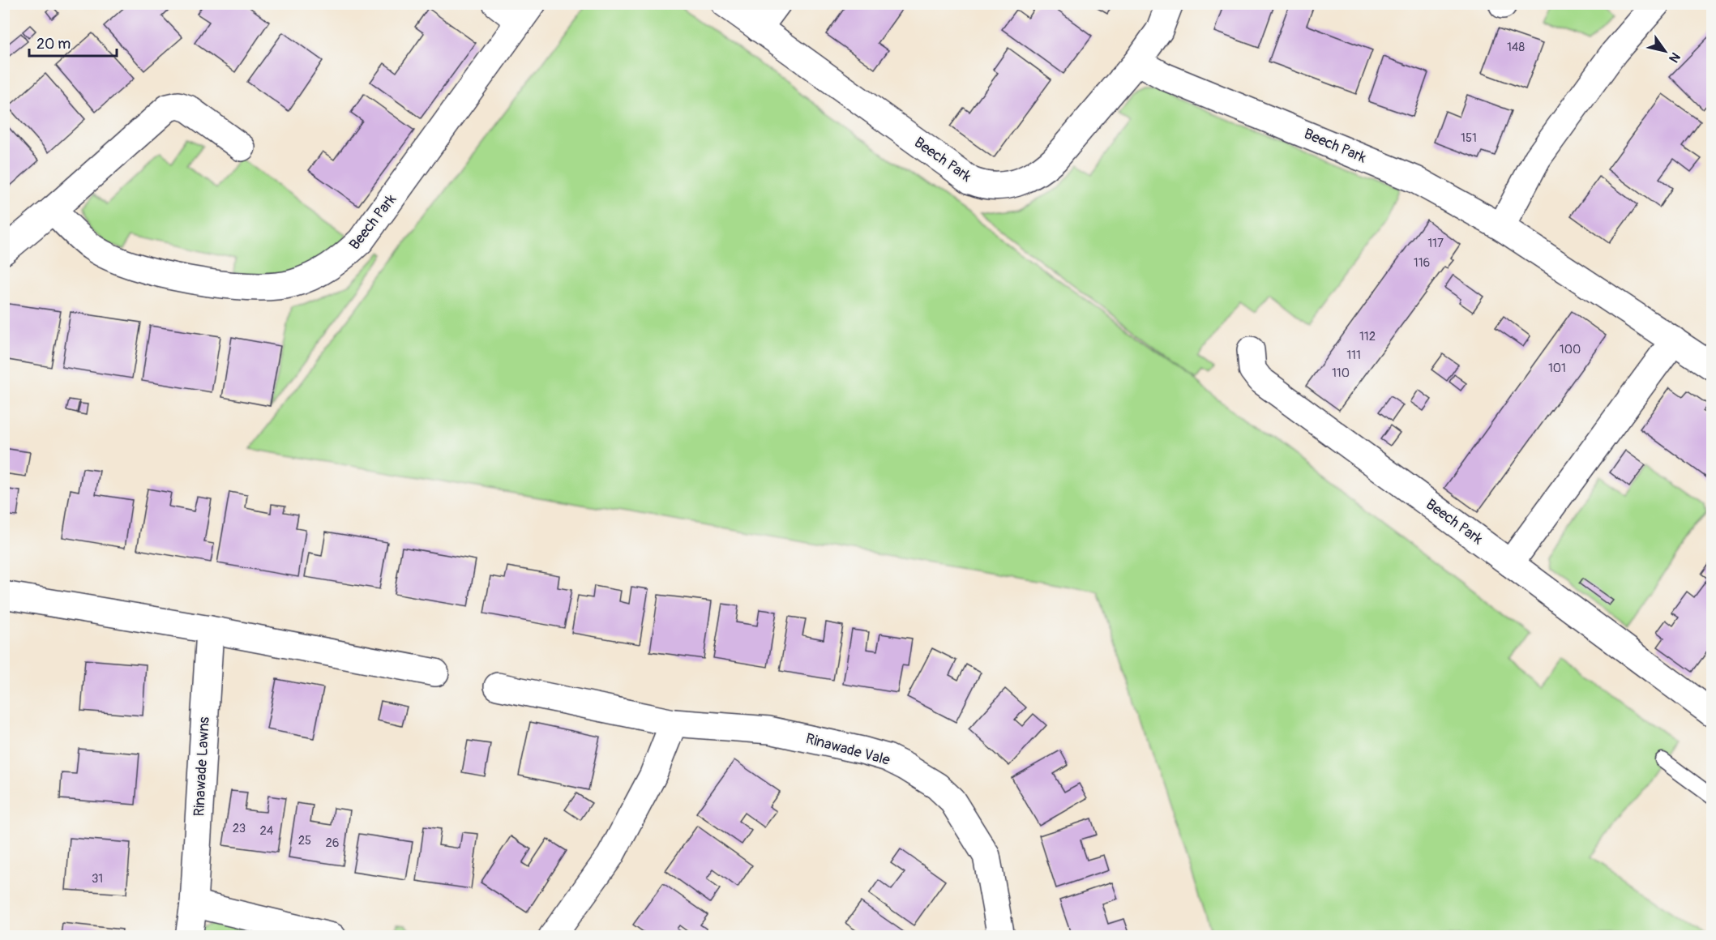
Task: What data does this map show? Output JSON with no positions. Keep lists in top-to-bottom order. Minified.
{"streets":{"street":["Beech Park","Rinawade Vale","Rinawade Lawns"]},"house_numbers":["148","151","117","116","112","100","111","101","110","23","24","25","26","31"],"scale_bar":"20 m","north":"bottom right"}
